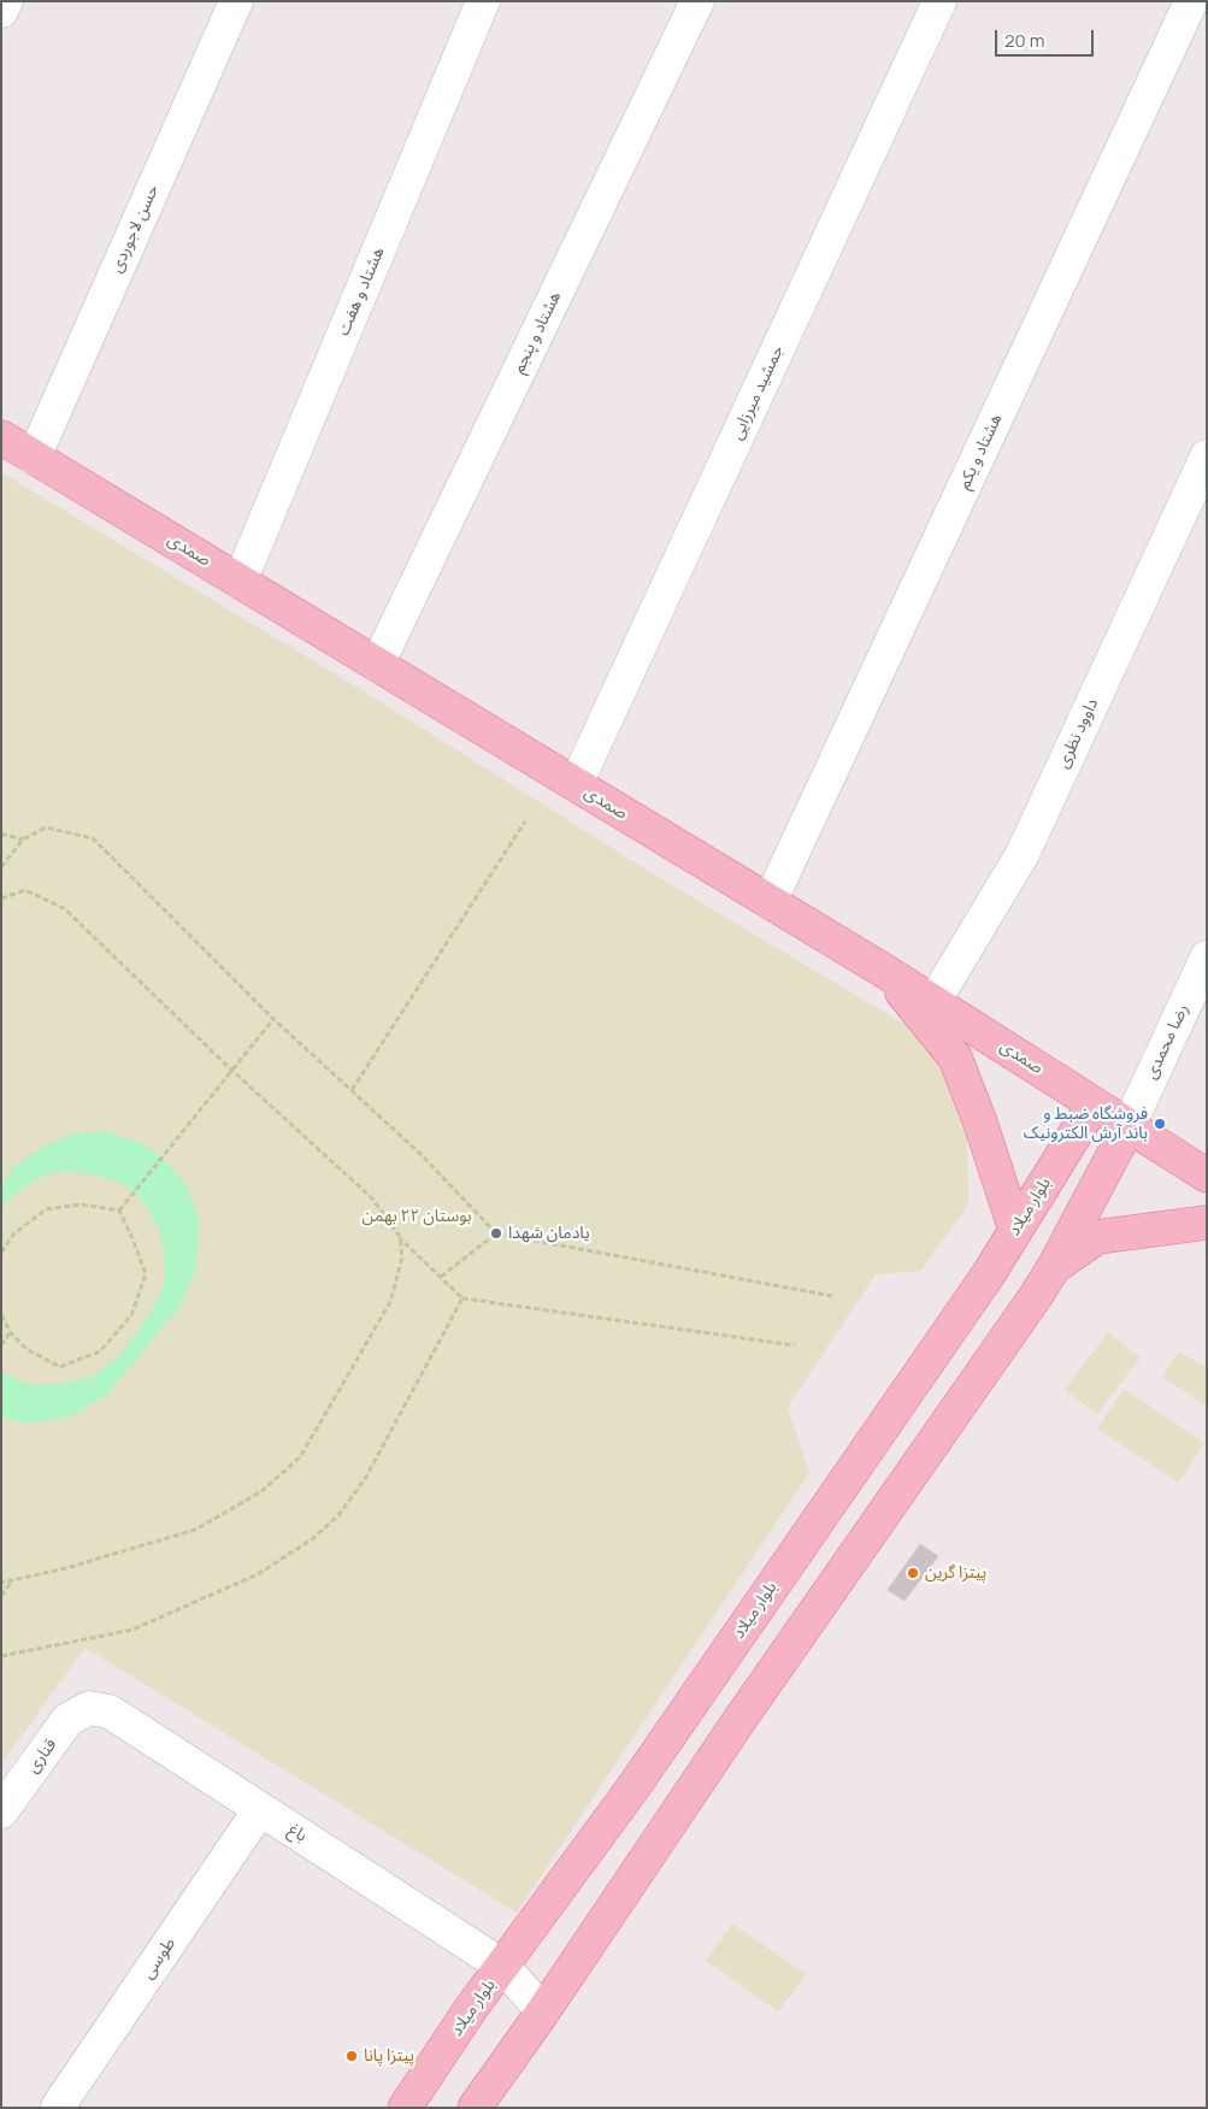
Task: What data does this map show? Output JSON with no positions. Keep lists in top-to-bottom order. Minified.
{"streets":{"main road":["صمدی","بلوار میلاد"],"street":["حسن لاجوردی","هشتاد و هفت","هشتاد و پنجم","جمشید میرزایی","هشتاد و یکم","داوود نظری","رضا محمدی","قناری","باغ","طوسی"]},"crossings":[["حسن لاجوردی","صمدی"],["هشتاد و هفت","صمدی"],["هشتاد و پنجم","صمدی"],["جمشید میرزایی","صمدی"],["هشتاد و یکم","صمدی"],["صمدی","داوود نظری"],["صمدی","رضا محمدی"],["صمدی","بلوار میلاد"],["بلوار میلاد","باغ"],["قناری","باغ"],["باغ","طوسی"]],"parks":["بوستان ۲۲ بهمن"],"places":["فروشگاه ضبط و باند آرش الکترونیک","یادمان شهدا","پیتزا گرین","پیتزا پانا"],"scale_bar":"20 m"}
